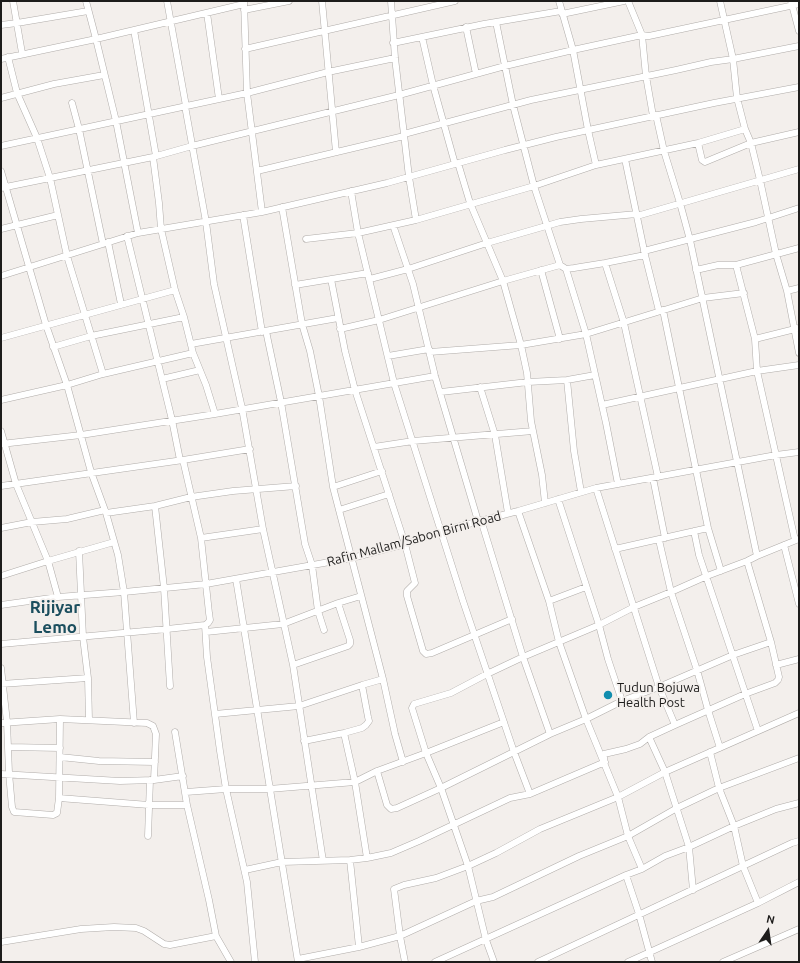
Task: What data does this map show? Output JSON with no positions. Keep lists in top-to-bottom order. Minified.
{"streets":{"street":["Rafin Mallam/Sabon Birni Road"]},"districts":["Rijiyar Lemo"],"places":["Tudun Bojuwa Health Post"],"north":"top"}
